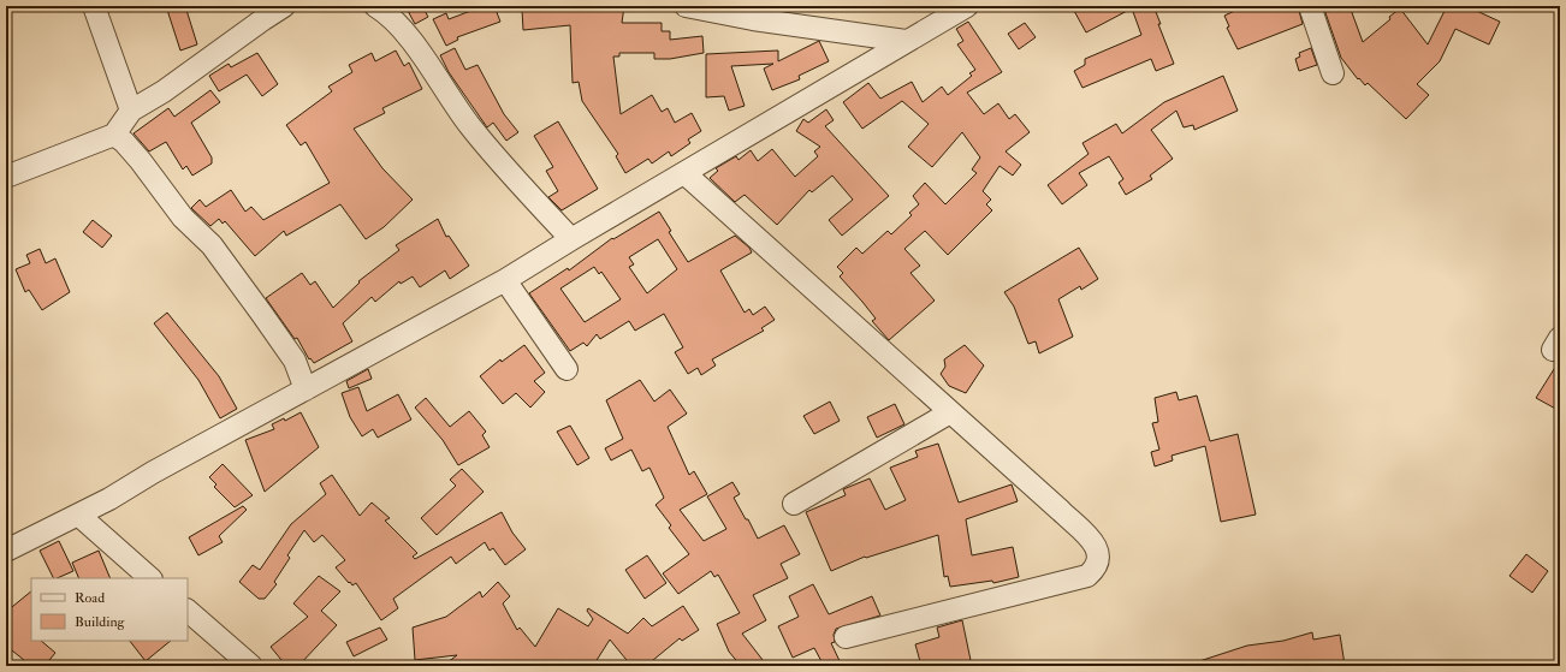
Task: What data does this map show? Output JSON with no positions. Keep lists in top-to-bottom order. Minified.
{"legend":["Road","Building"]}
